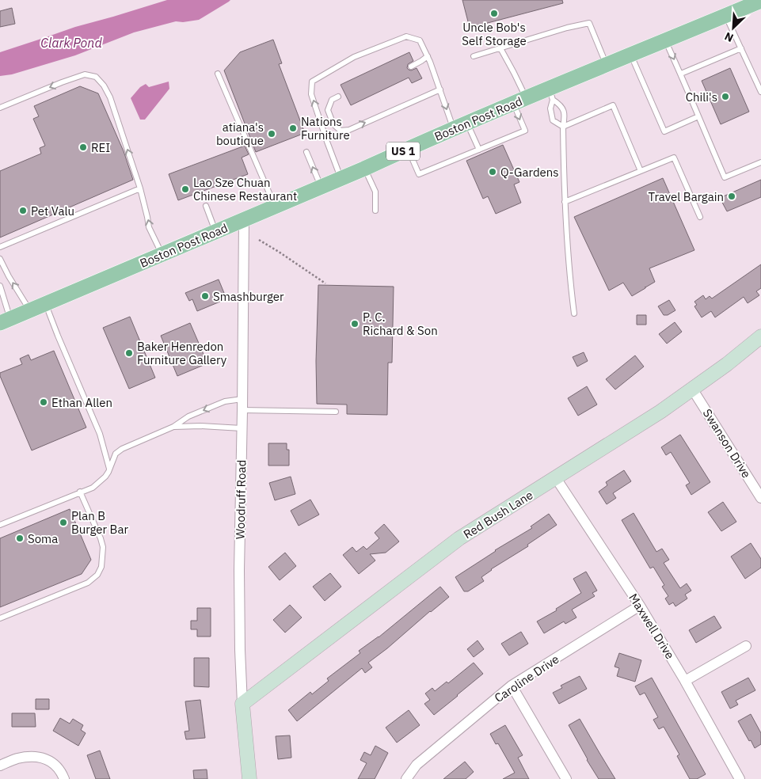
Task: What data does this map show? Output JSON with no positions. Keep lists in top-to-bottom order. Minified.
{"streets":{"main road":["Boston Post Road","US 1"],"street":["Swanson Drive","Woodruff Road","Red Bush Lane","Maxwell Drive","Caroline Drive"]},"crossings":[["Boston Post Road","Woodruff Road"],["Swanson Drive","Red Bush Lane"],["Woodruff Road","Red Bush Lane"],["Red Bush Lane","Maxwell Drive"],["Maxwell Drive","Caroline Drive"]],"water":["Clark Pond"],"places":["Uncle Bob's Self Storage","Chili's","Nations Furniture","atiana's boutique","REI","Q-Gardens","Lao Sze Chuan Chinese Restaurant","Travel Bargain","Pet Valu","Smashburger","P. C. Richard & Son","Baker Henredon Furniture Gallery","Ethan Allen","Plan B Burger Bar","Soma"],"north":"bottom left"}
